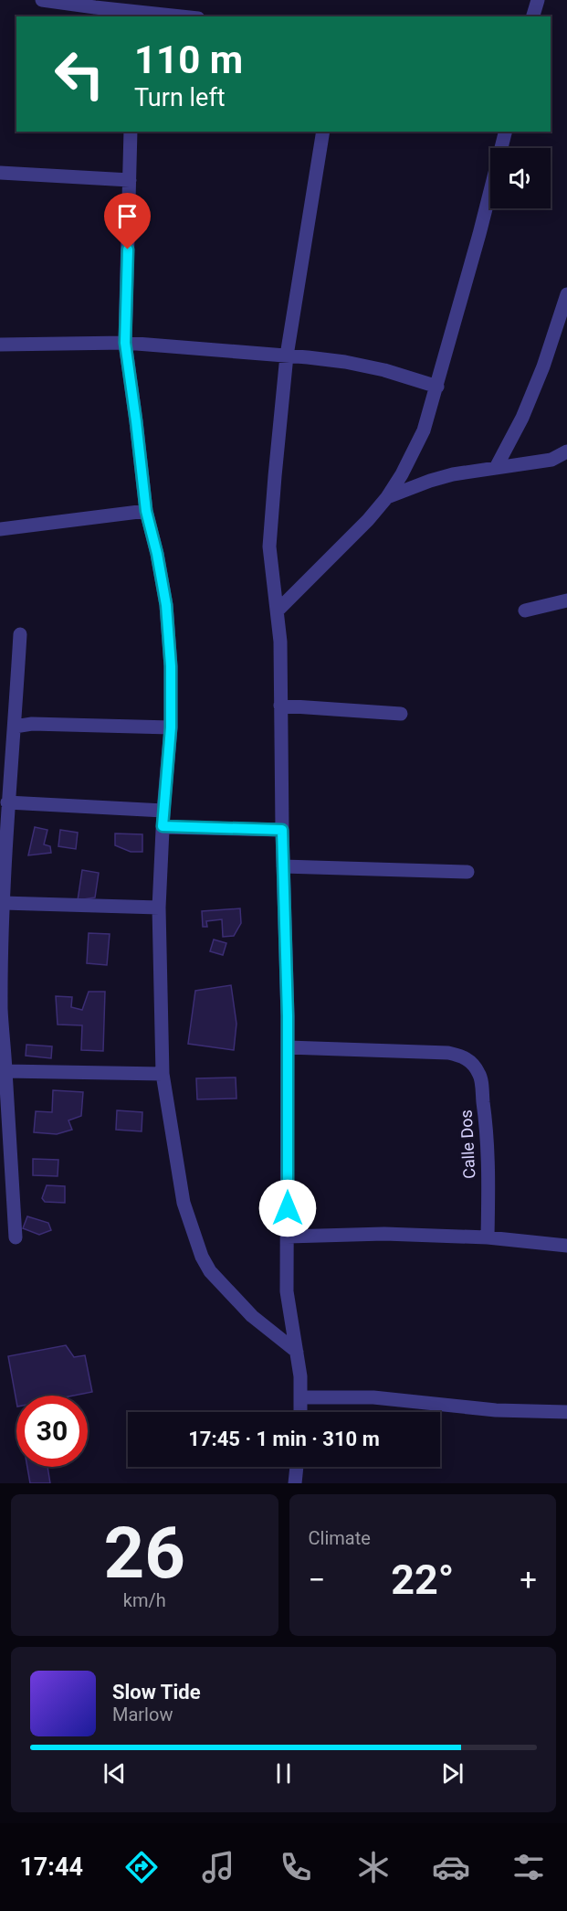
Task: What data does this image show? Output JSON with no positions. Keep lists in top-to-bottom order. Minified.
{"streets":{"street":["Calle Dos"]},"page":{"turn":["110 m","Turn left"],"limit":"30","trip":"17:45 · 1 min · 310 m","tile":[["26","km/h"],"Climate"],"heat":["−","22°","+"],"song":["Slow Tide","Marlow"],"tabs":"17:44"}}
